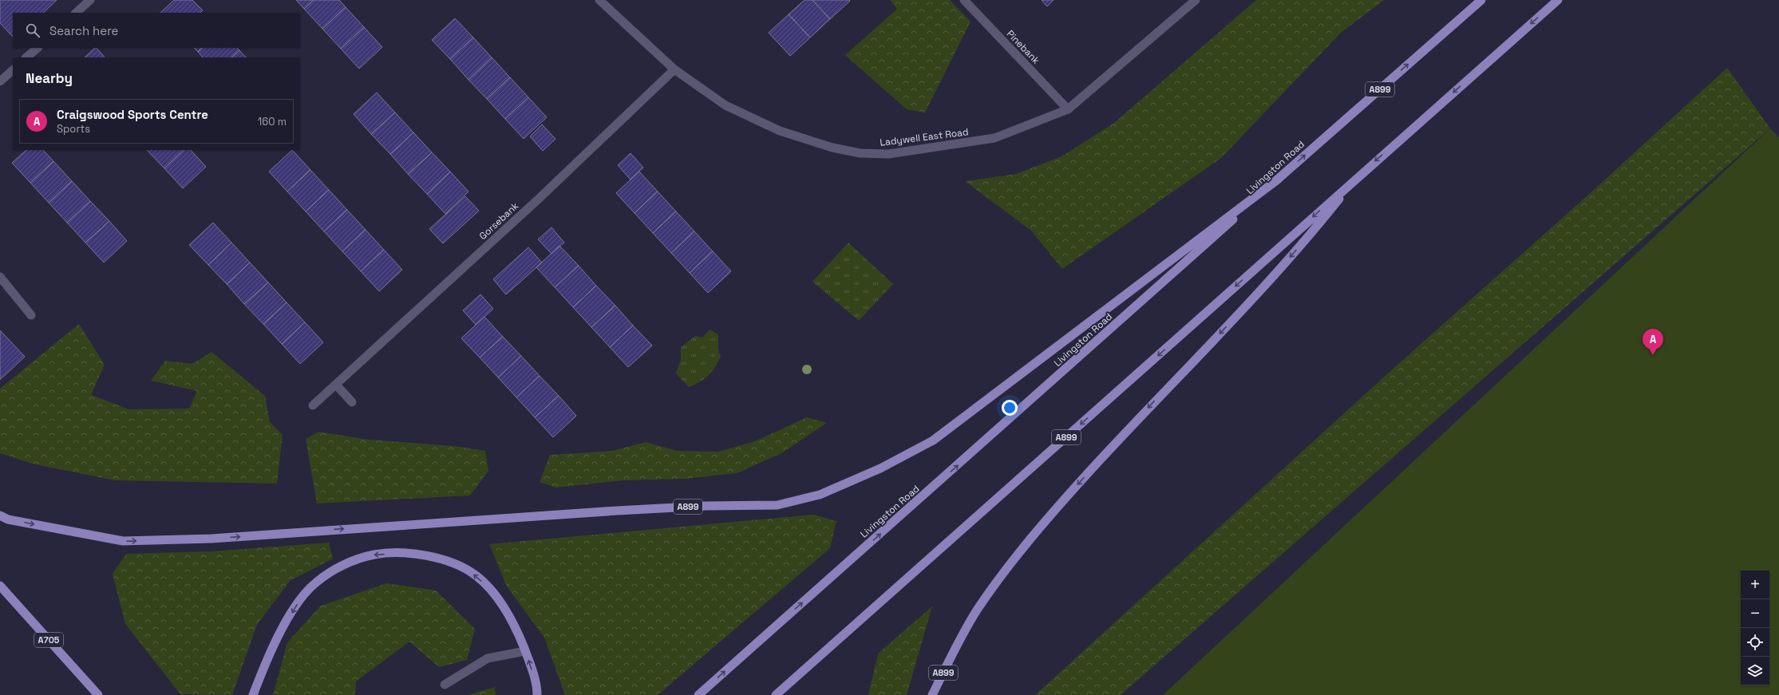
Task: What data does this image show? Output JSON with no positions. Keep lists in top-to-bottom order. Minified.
{"streets":{"main road":["A899","Livingston Road","A705"],"street":["Pinebank","Ladywell East Road","Gorsebank"]},"crossings":[["Pinebank","Ladywell East Road"],["A899","Livingston Road"],["Ladywell East Road","Gorsebank"]],"page":{"search":"Search here","heading":"Nearby","list":[{"mark":"A","name":"Craigswood Sports Centre","note":"Sports","value":"160 m"}],"pins":"A","map_buttons":["+","−"]}}
